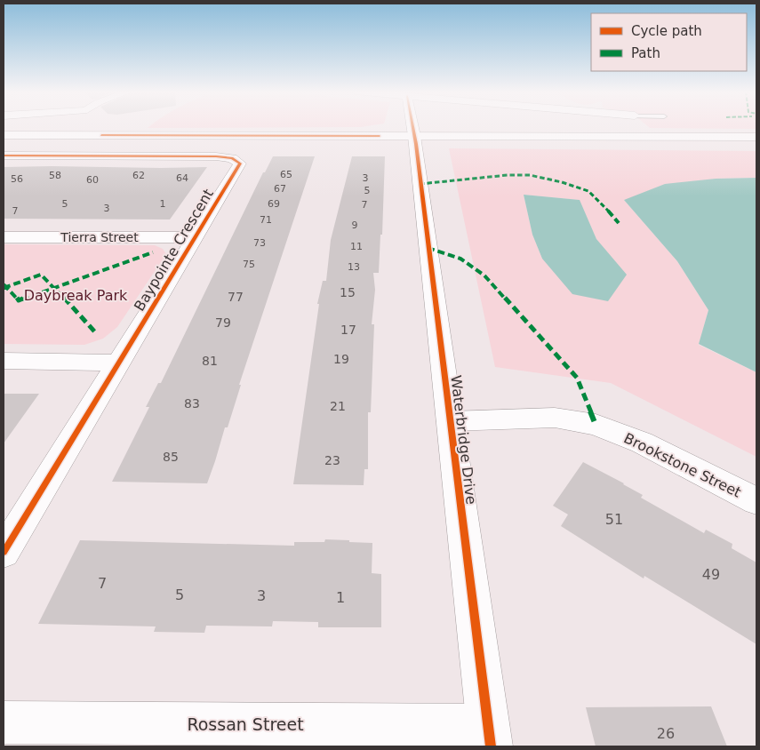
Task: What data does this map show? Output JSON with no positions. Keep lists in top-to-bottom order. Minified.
{"streets":{"street":["Tierra Street","Baypointe Crescent","Waterbridge Drive","Brookstone Street","Rossan Street"]},"crossings":[["Tierra Street","Baypointe Crescent"],["Waterbridge Drive","Brookstone Street"],["Waterbridge Drive","Rossan Street"]],"parks":["Daybreak Park"],"house_numbers":["65","58","62","64","3","56","60","67","5","5","1","69","7","3","7","71","9","73","11","75","13","15","77","79","17","19","81","83","21","85","23","51","49","7","5","3","1","26"],"legend":["Cycle path","Path"]}
